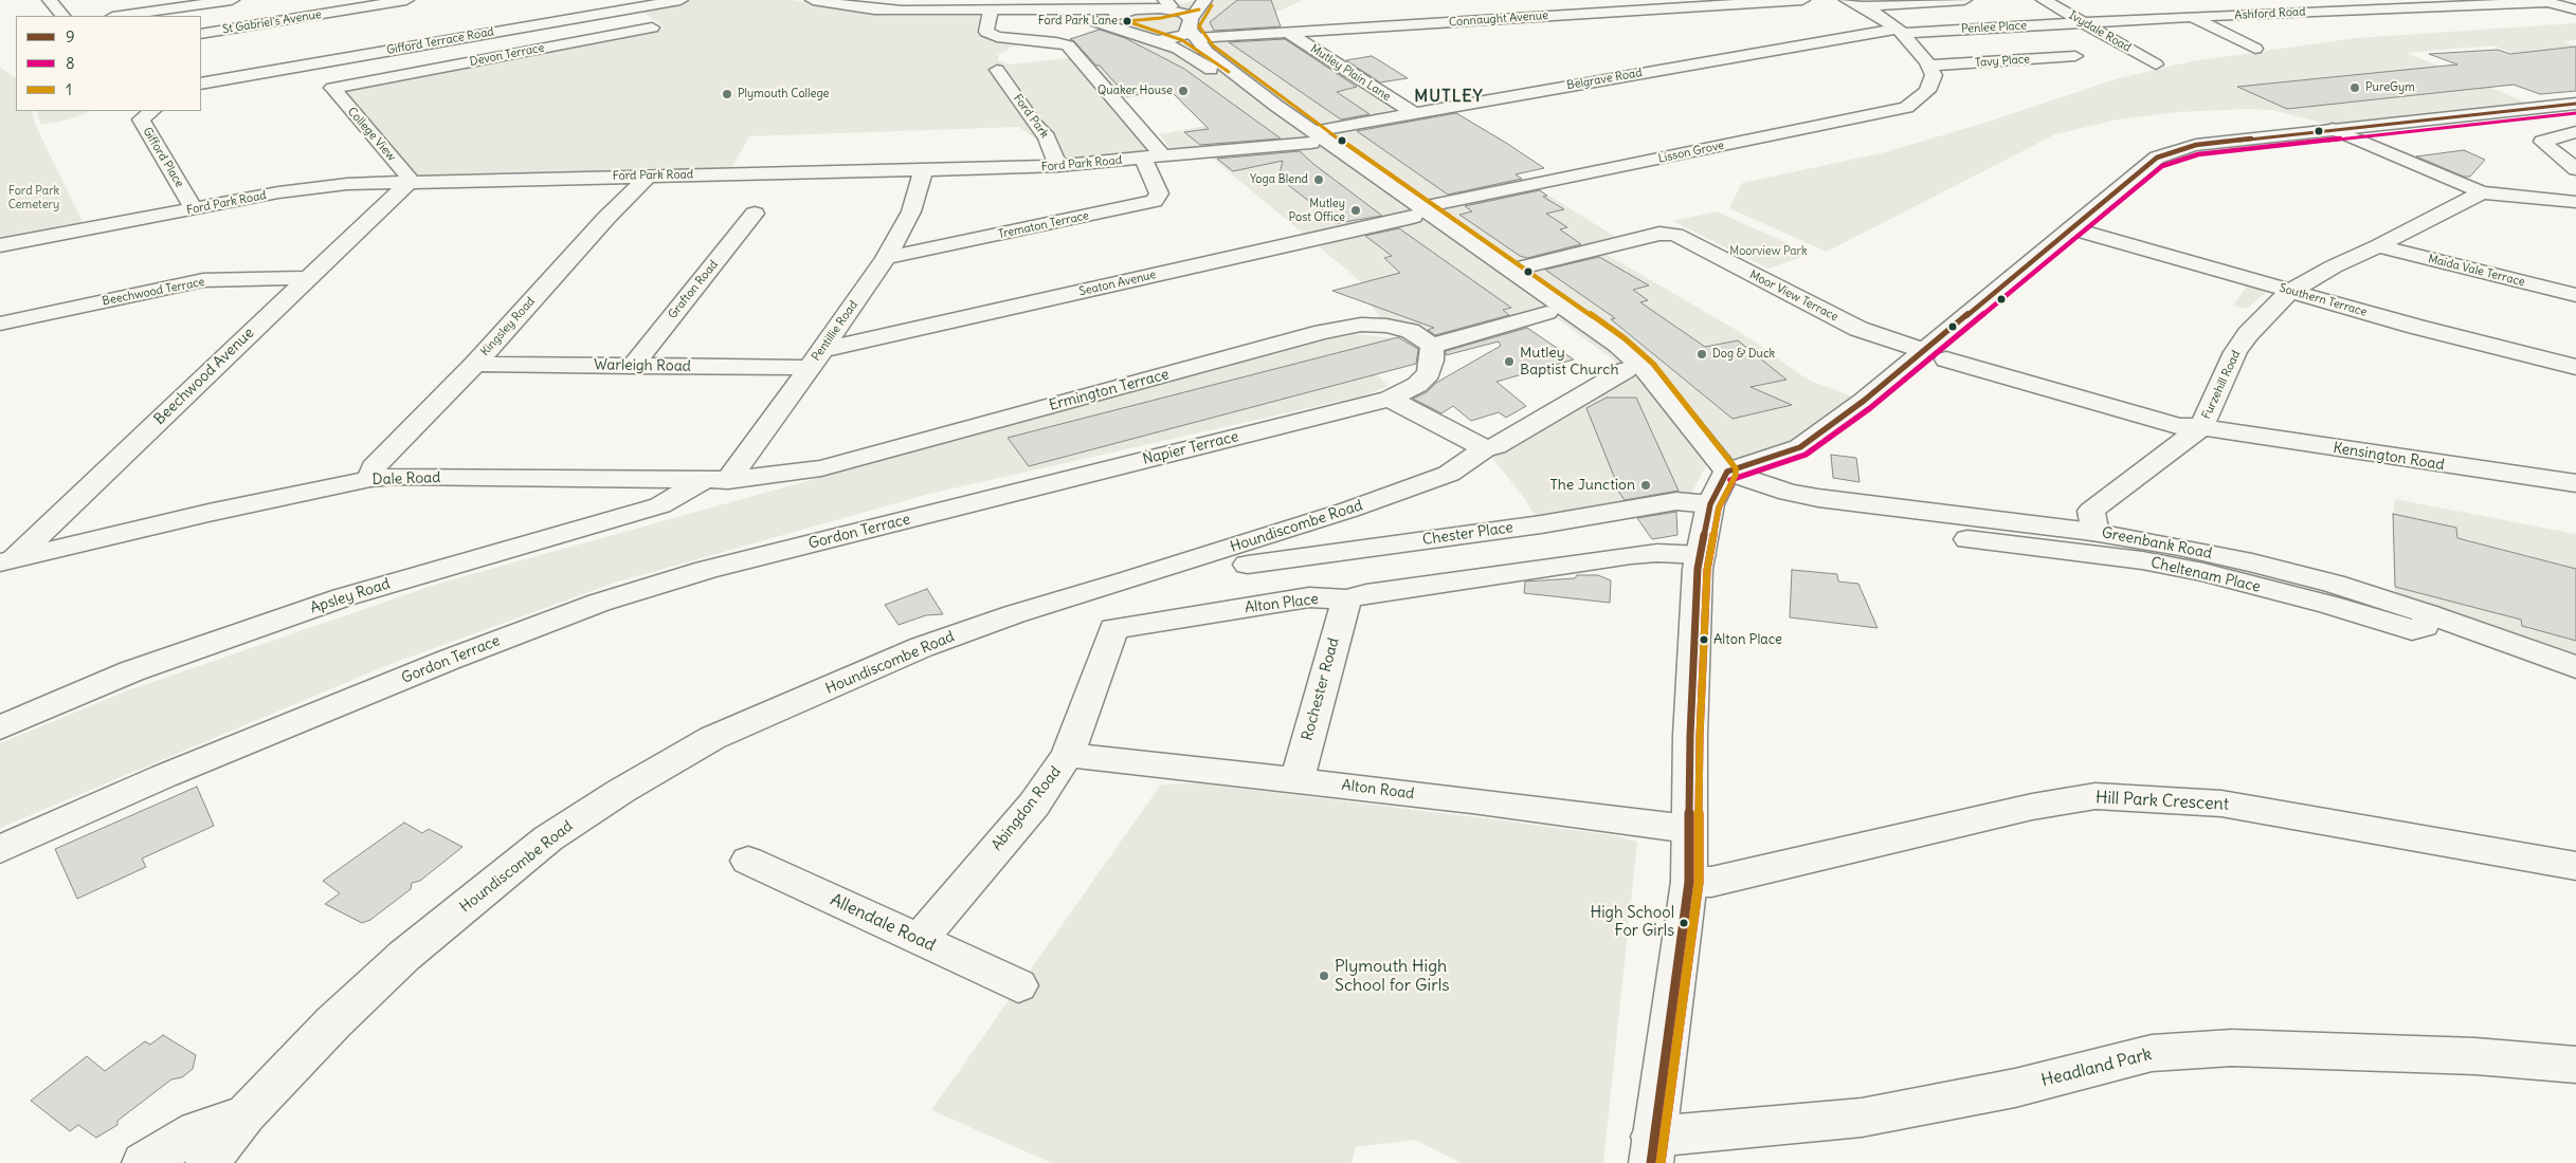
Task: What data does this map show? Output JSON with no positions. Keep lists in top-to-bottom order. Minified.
{"streets":{"street":["Ashford Road","Connaught Avenue","St Gabriel's Avenue","Penlee Place","Ivydale Road","Gifford Terrace Road","Devon Terrace","Tavy Place","Mutley Plain Lane","Belgrave Road","Ford Park","College View","Lisson Grove","Gifford Place","Ford Park Road","Trematon Terrace","Maida Vale Terrace","Seaton Avenue","Grafton Road","Beechwood Terrace","Moor View Terrace","Southern Terrace","Kingsley Road","Pentillie Road","Warleigh Road","Beechwood Avenue","Furzehill Road","Ermington Terrace","Napier Terrace","Kensington Road","Dale Road","Houndiscombe Road","Gordon Terrace","Chester Place","Greenbank Road","Cheltenam Place","Apsley Road","Alton Place","Rochester Road","Alton Road","Hill Park Crescent","Abingdon Road","Allendale Road","Headland Park"]},"crossings":[["Ashford Road","Penlee Place"],["Ashford Road","Ivydale Road"],["Connaught Avenue","Mutley Plain Lane"],["Penlee Place","Ivydale Road"],["Penlee Place","Belgrave Road"],["Gifford Terrace Road","Devon Terrace"],["Devon Terrace","College View"],["Tavy Place","Lisson Grove"],["Mutley Plain Lane","Belgrave Road"],["Belgrave Road","Ford Park Road"],["Ford Park","Ford Park Road"],["College View","Ford Park Road"],["College View","Beechwood Avenue"],["Lisson Grove","Seaton Avenue"],["Gifford Place","Ford Park Road"],["Ford Park Road","Trematon Terrace"],["Ford Park Road","Kingsley Road"],["Ford Park Road","Pentillie Road"],["Ford Park Road","Beechwood Avenue"],["Trematon Terrace","Pentillie Road"],["Maida Vale Terrace","Furzehill Road"],["Seaton Avenue","Pentillie Road"],["Seaton Avenue","Warleigh Road"],["Grafton Road","Warleigh Road"],["Beechwood Terrace","Beechwood Avenue"],["Southern Terrace","Furzehill Road"],["Kingsley Road","Warleigh Road"],["Kingsley Road","Dale Road"],["Pentillie Road","Warleigh Road"],["Pentillie Road","Dale Road"],["Pentillie Road","Apsley Road"],["Beechwood Avenue","Dale Road"],["Furzehill Road","Kensington Road"],["Furzehill Road","Greenbank Road"],["Ermington Terrace","Napier Terrace"],["Ermington Terrace","Dale Road"],["Napier Terrace","Gordon Terrace"],["Dale Road","Apsley Road"],["Greenbank Road","Cheltenam Place"],["Alton Place","Rochester Road"],["Alton Place","Abingdon Road"],["Rochester Road","Alton Road"],["Alton Road","Abingdon Road"],["Abingdon Road","Allendale Road"]],"districts":["MUTLEY"],"parks":["Ford Park Cemetery","Moorview Park"],"places":["Ford Park Lane","PureGym","Quaker House","Plymouth College","Yoga Blend","Mutley Post Office","Dog & Duck","Mutley Baptist Church","The Junction","Alton Place","High School For Girls","Plymouth High School for Girls"],"lines":["transit line 1","transit line 9","transit line 8"],"legend":["9","8","1"]}
